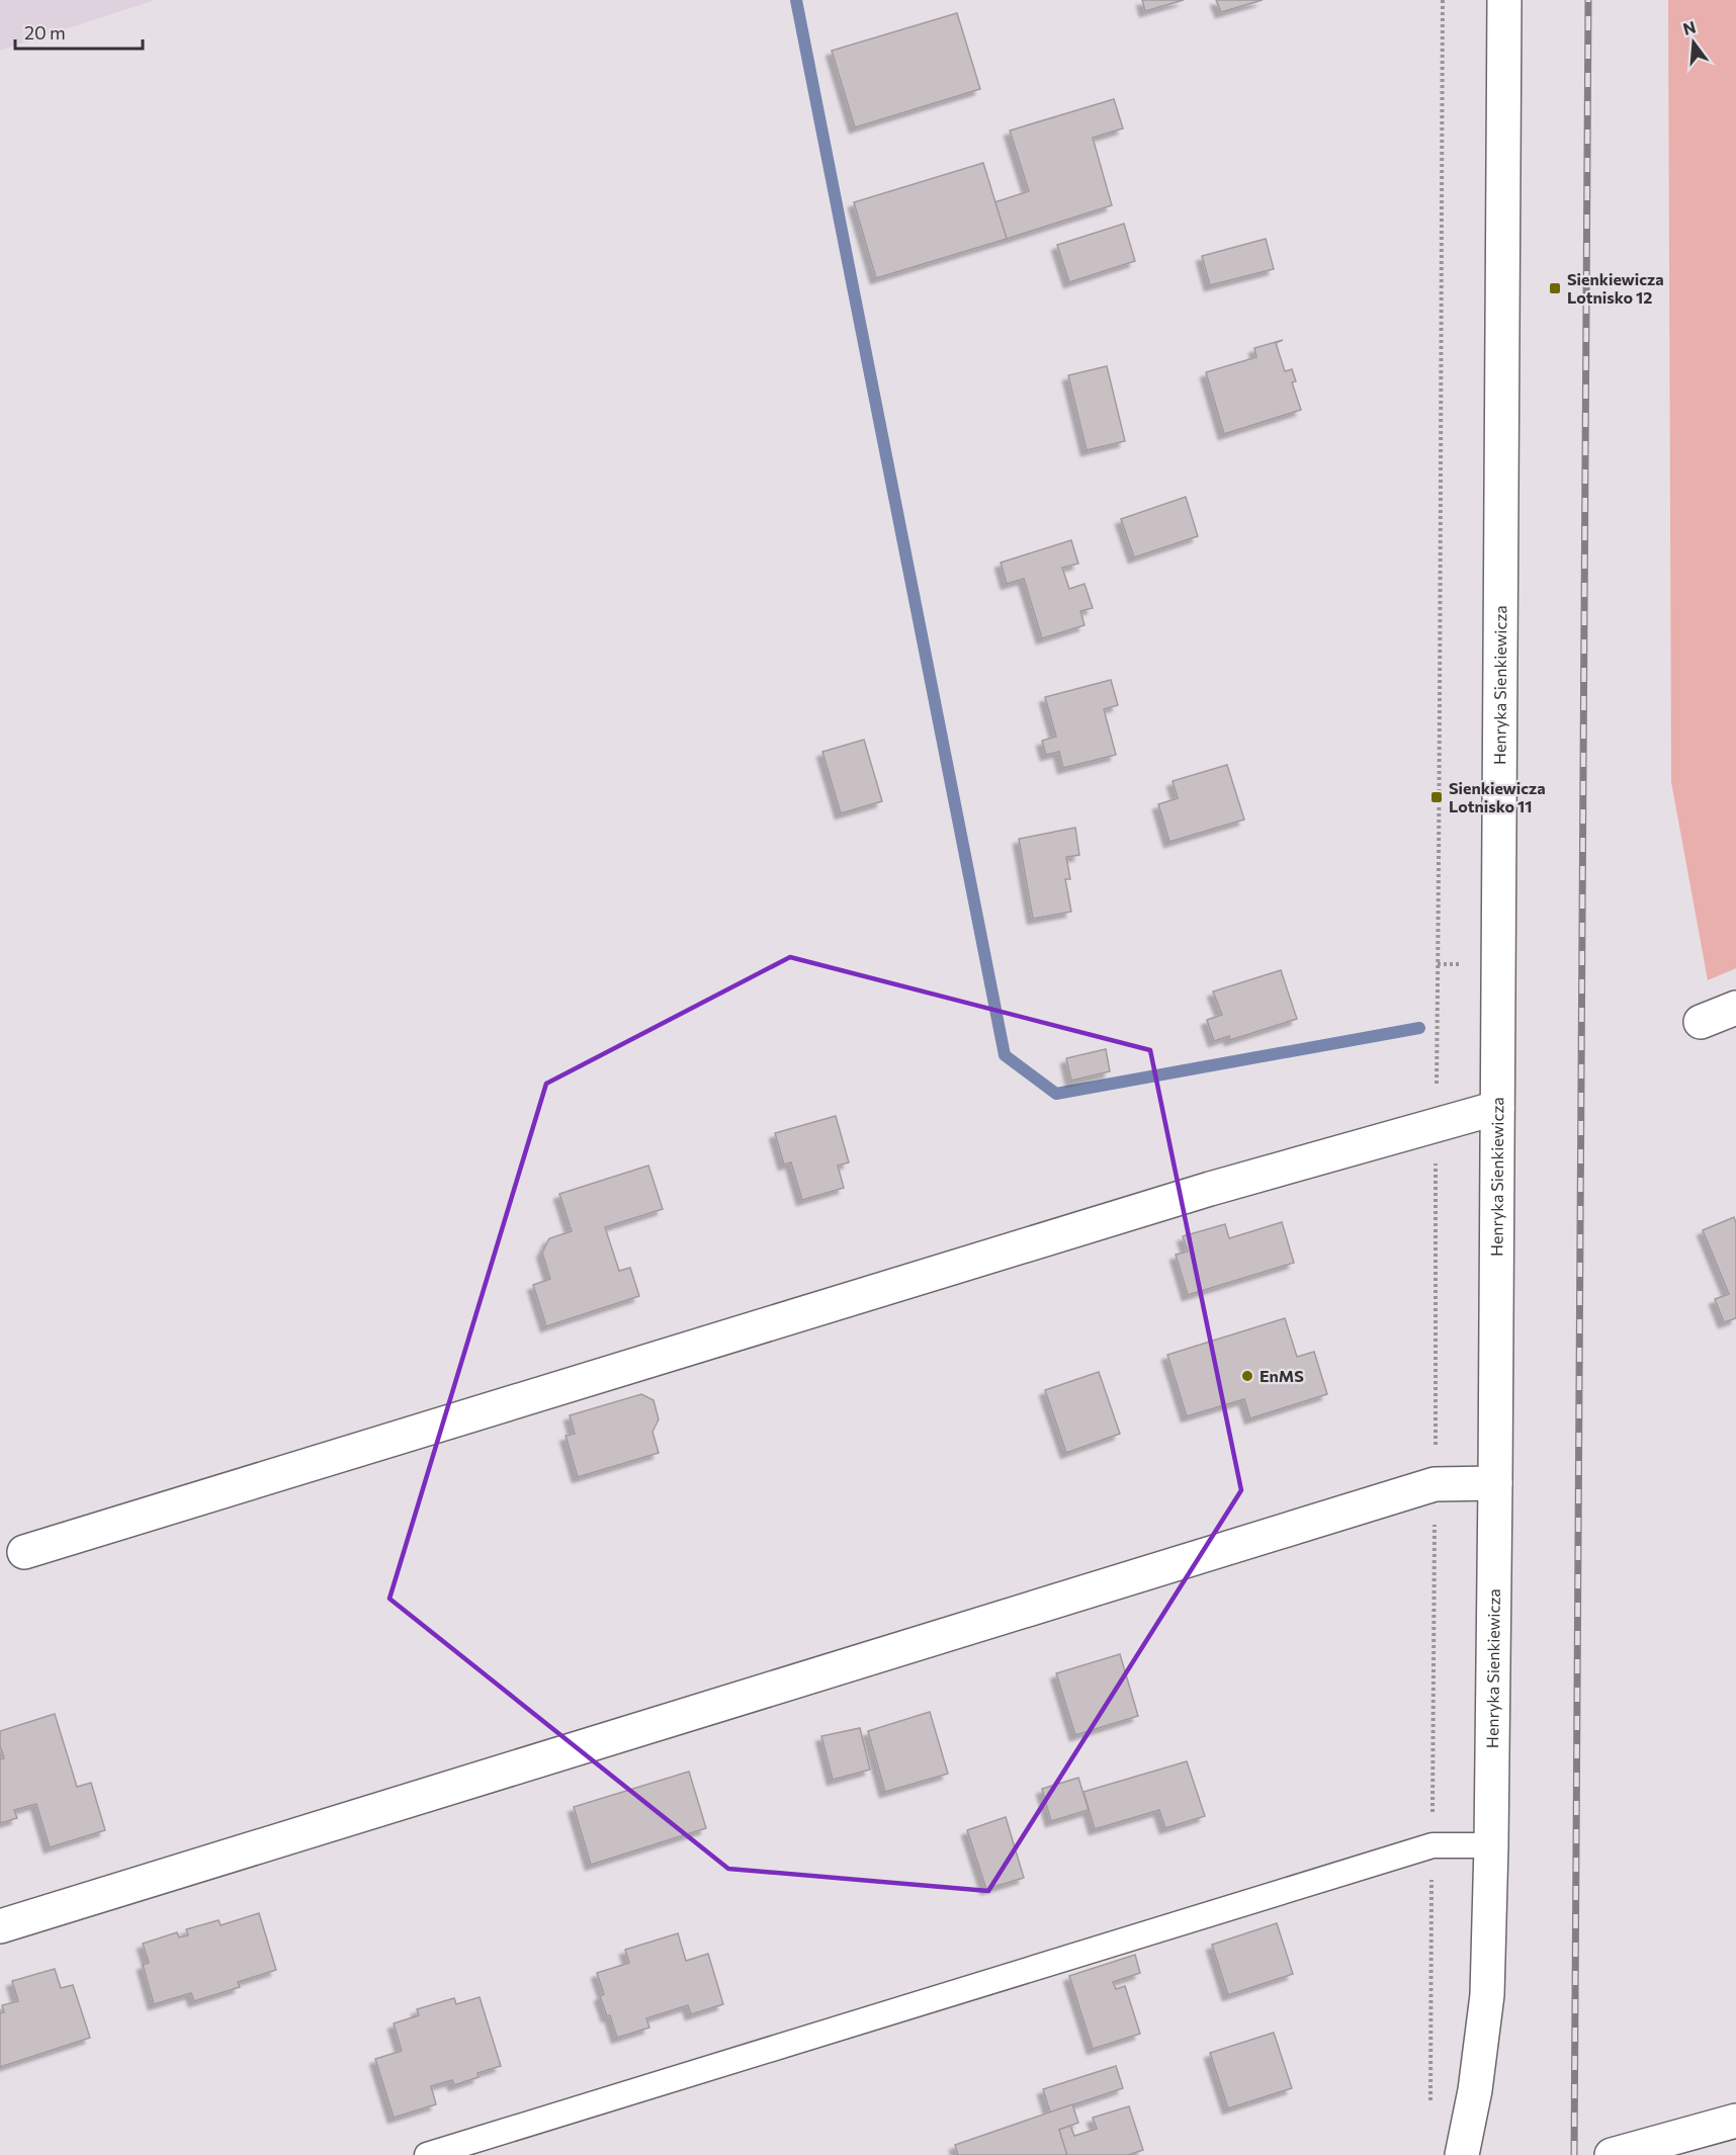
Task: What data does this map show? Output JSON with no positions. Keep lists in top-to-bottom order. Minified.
{"streets":{"street":["Henryka Sienkiewicza"]},"places":{"transit":["Sienkiewicza Lotnisko 12","Sienkiewicza Lotnisko 11"],"other":["EnMS"]},"scale_bar":"20 m","north":"top"}
